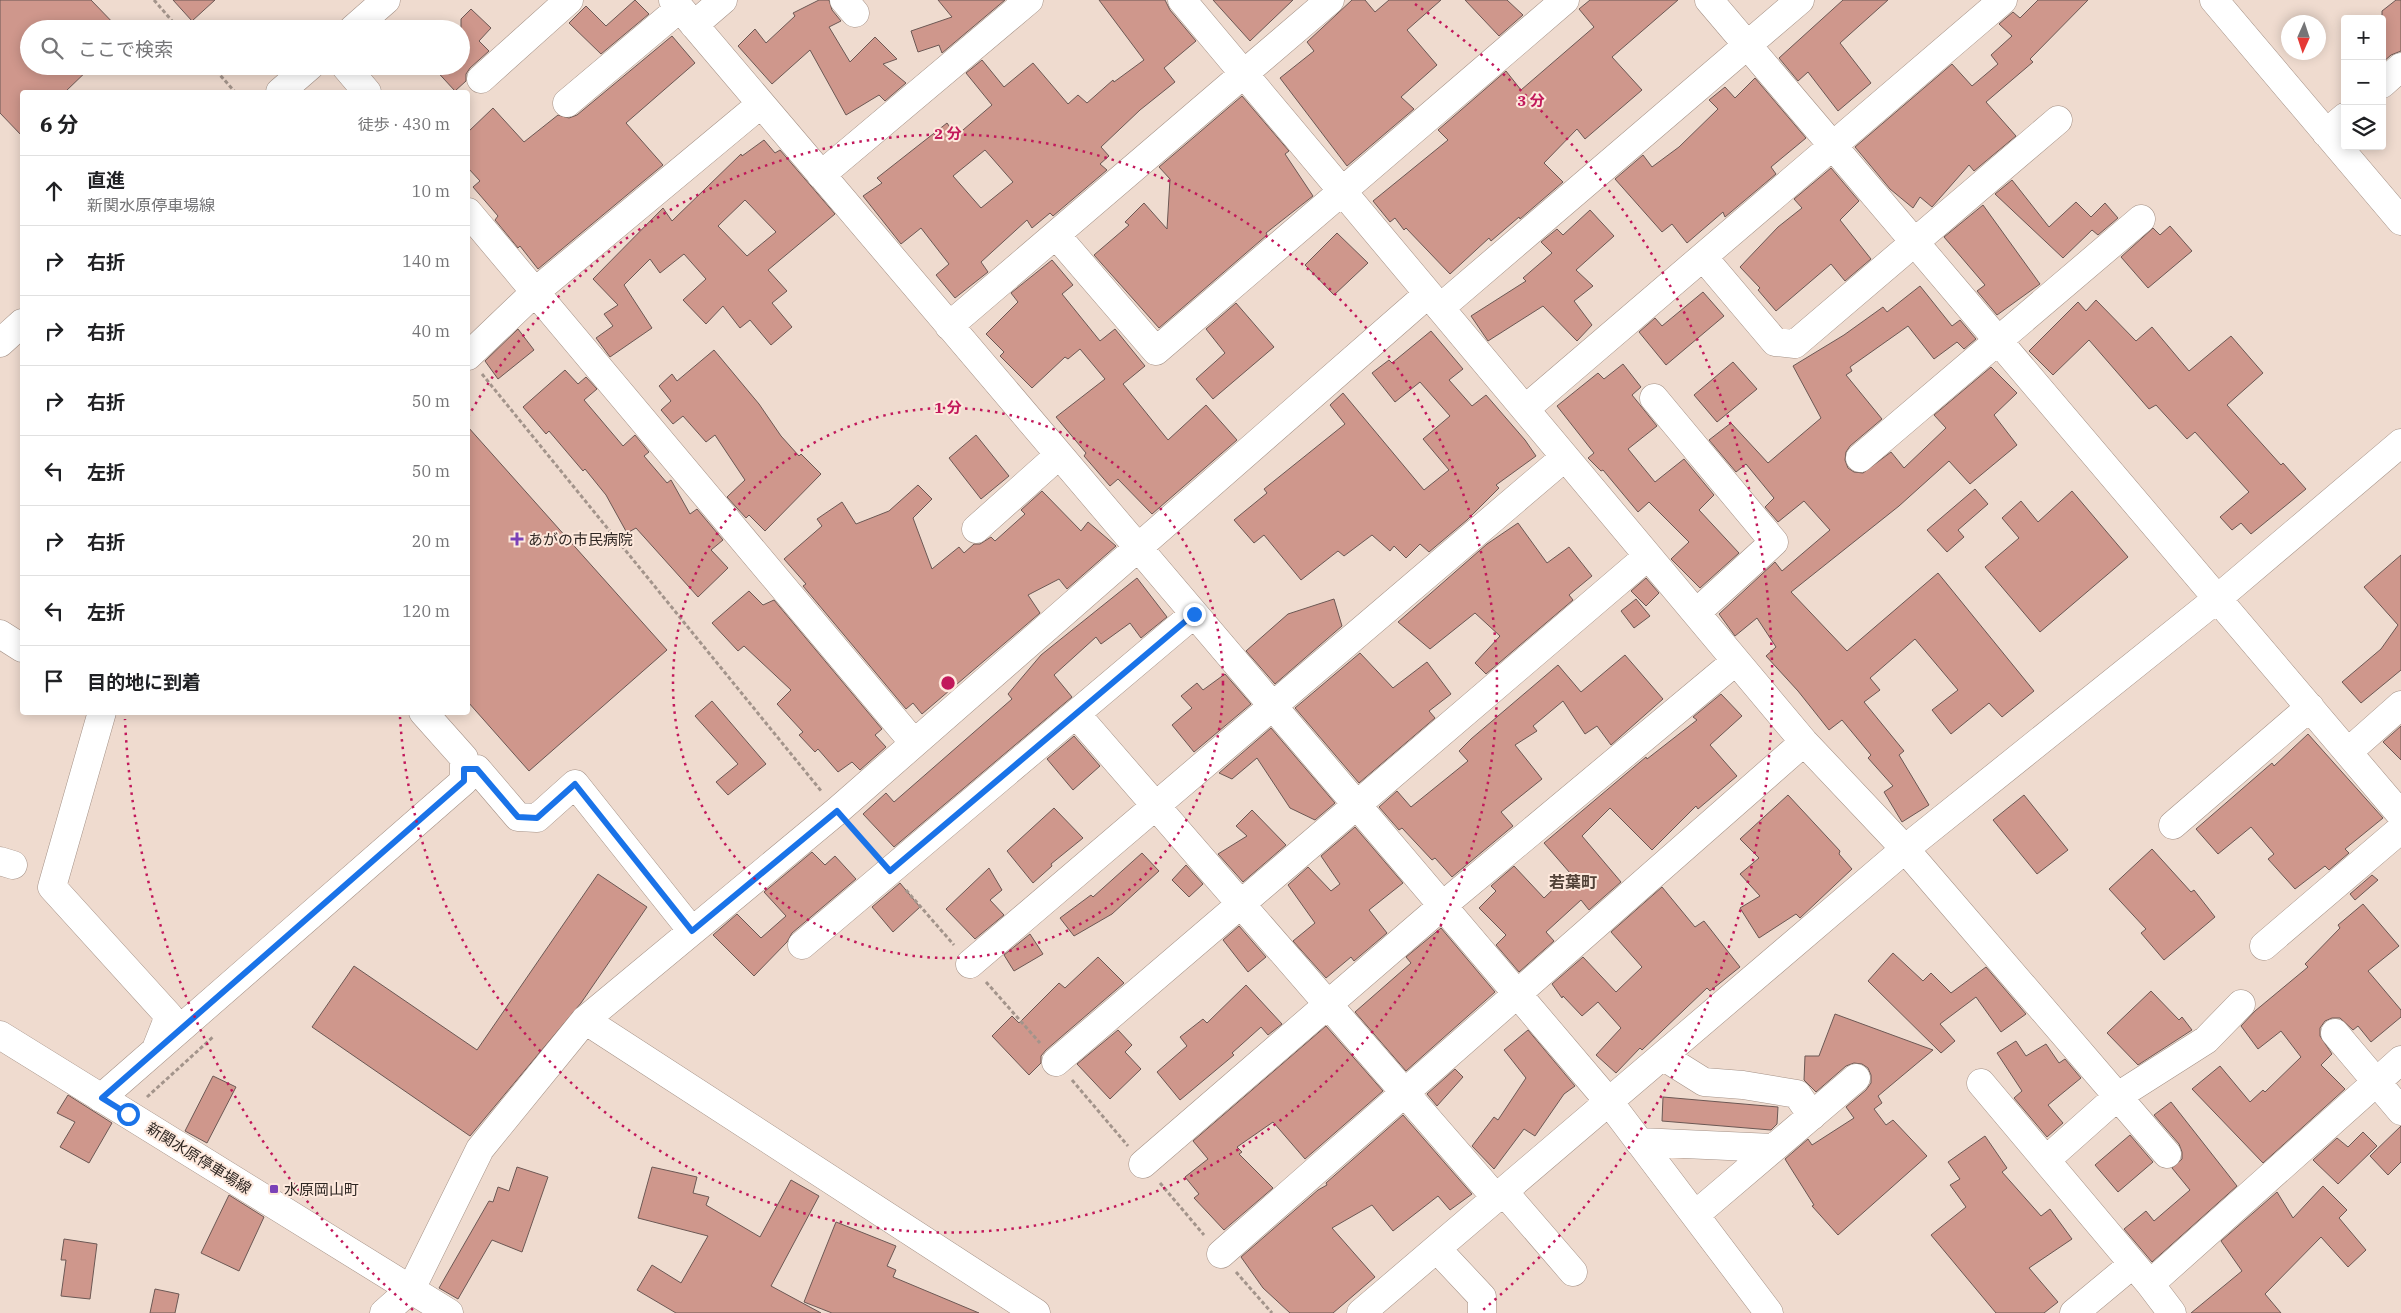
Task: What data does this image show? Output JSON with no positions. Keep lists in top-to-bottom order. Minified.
{"streets":{"street":["新関水原停車場線"]},"districts":["若葉町"],"places":{"health":["あがの市民病院"],"transit":["水原岡山町"]},"north":"bottom","page":{"map_buttons":["+","−"],"search":"ここで検索","heading":["6 分","徒歩 · 430 m"],"list":[["直進","新関水原停車場線","10 m"],["右折","140 m"],["右折","40 m"],["右折","50 m"],["左折","50 m"],["右折","20 m"],["左折","120 m"],"目的地に到着"]},"rings":["3 分","2 分","1 分"]}
